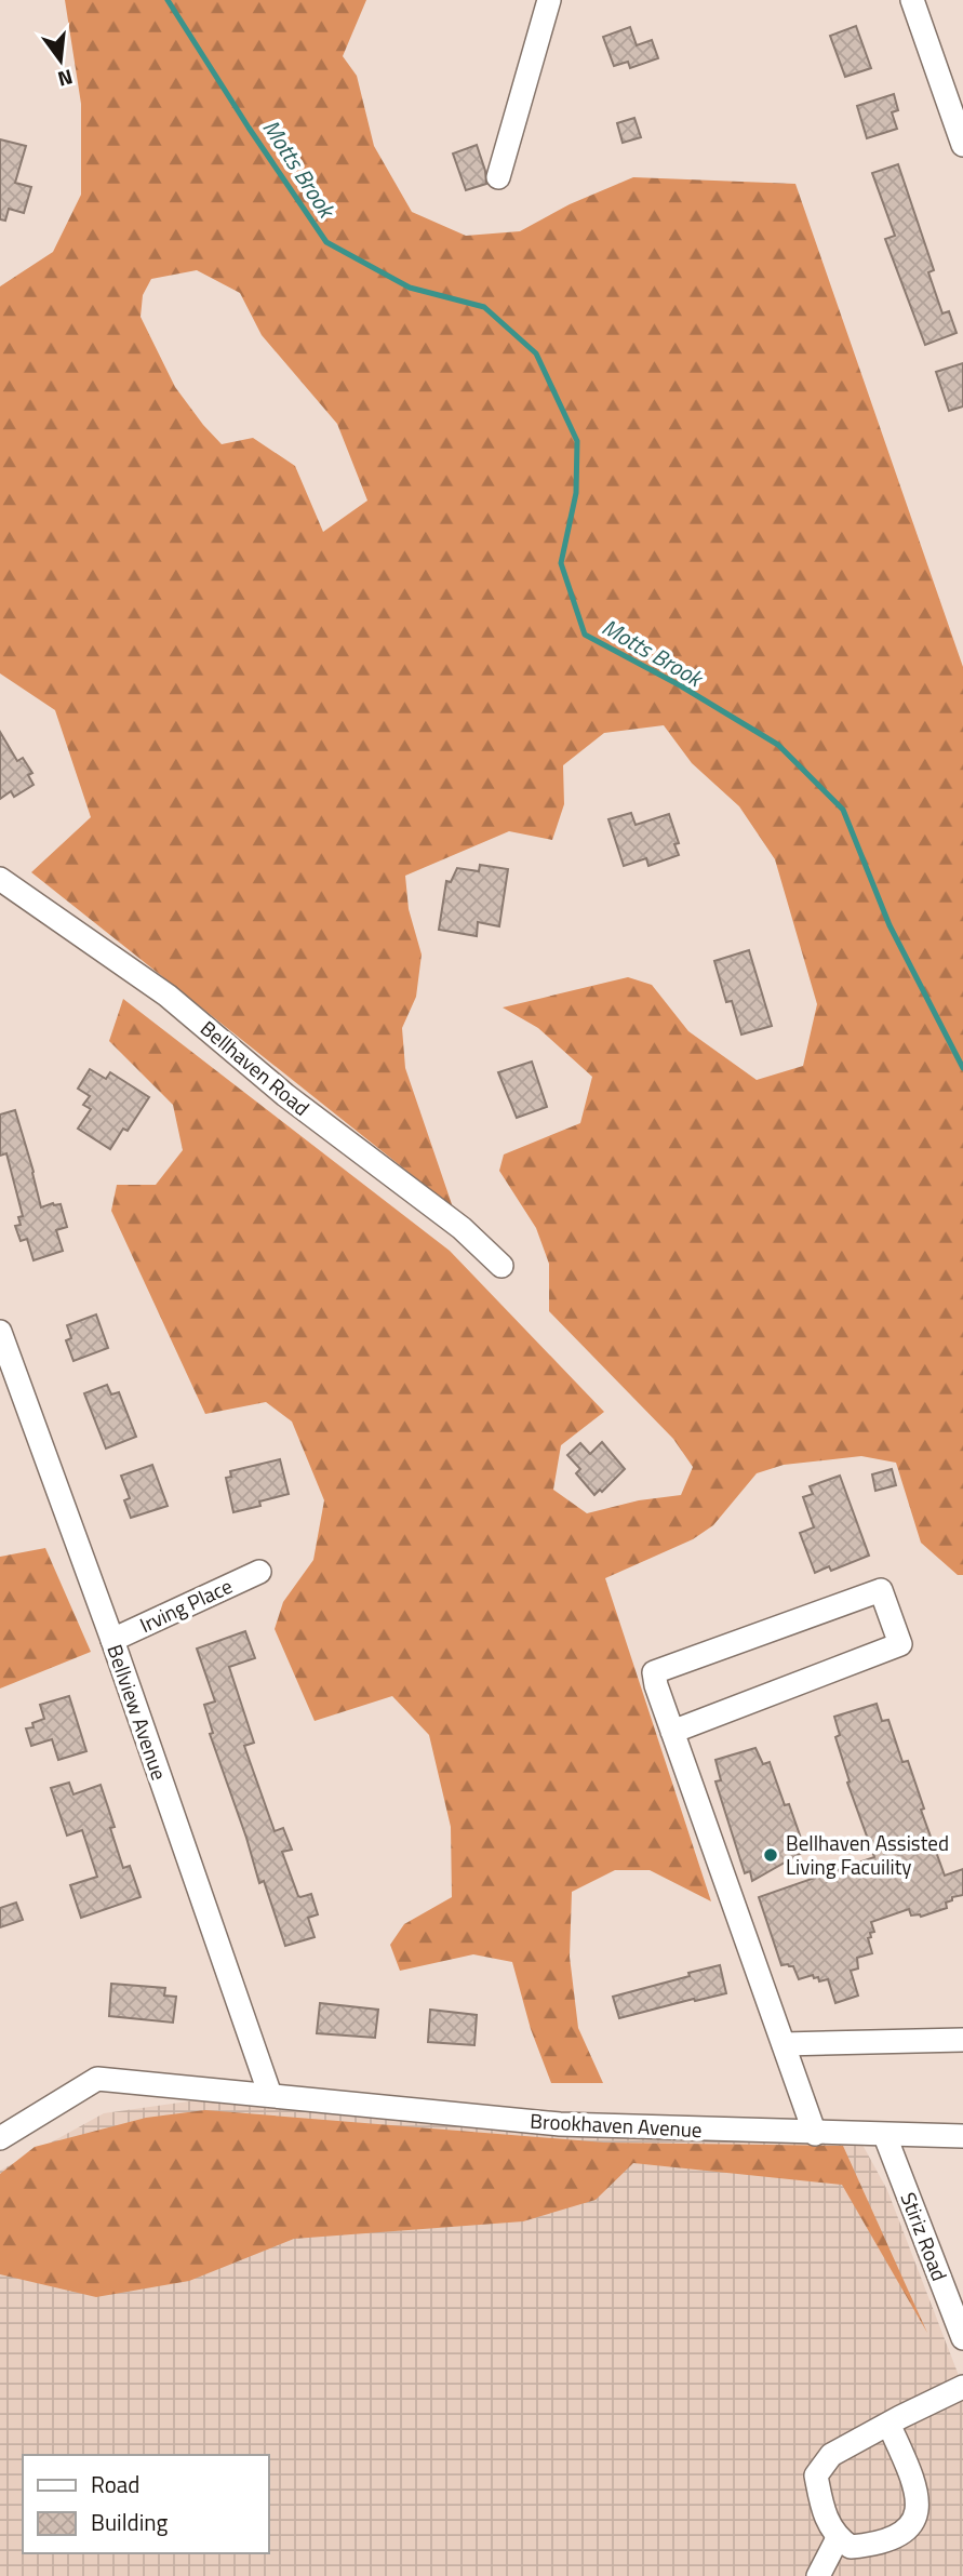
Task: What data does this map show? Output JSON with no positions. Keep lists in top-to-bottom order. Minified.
{"streets":{"street":["Bellhaven Road","Irving Place","Bellview Avenue","Brookhaven Avenue","Stiriz Road"]},"crossings":[["Irving Place","Bellview Avenue"],["Bellview Avenue","Brookhaven Avenue"],["Brookhaven Avenue","Stiriz Road"]],"water":["Motts Brook"],"places":["Bellhaven Assisted Living Facuility"],"legend":["Road","Building"],"north":"bottom"}
